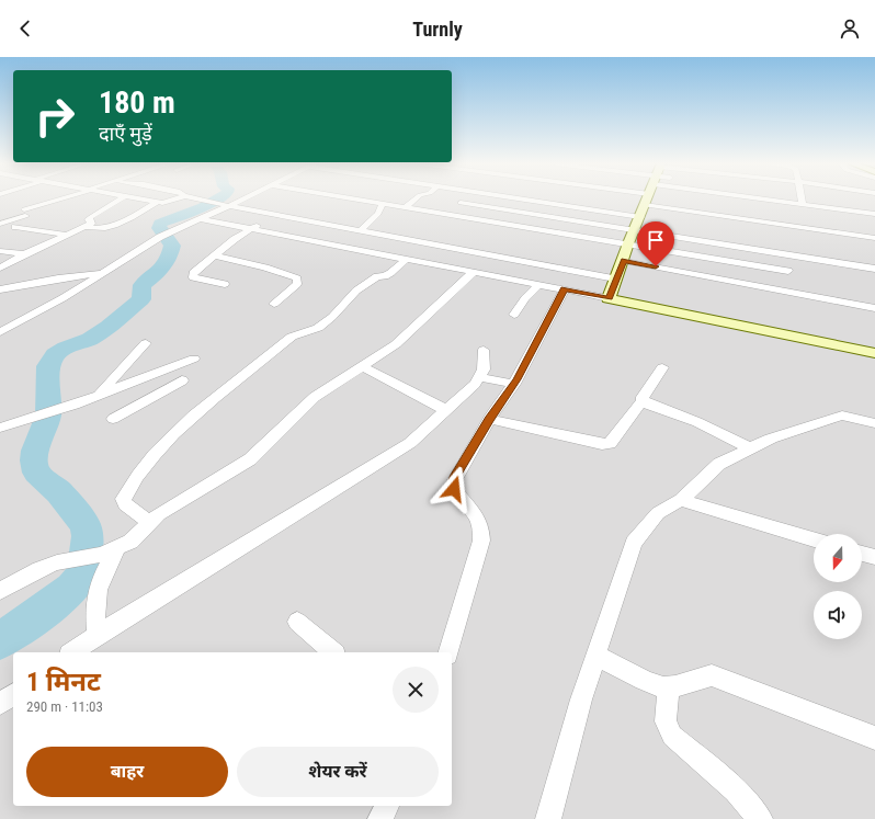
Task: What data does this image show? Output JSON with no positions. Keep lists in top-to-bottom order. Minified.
{"north":"bottom","page":{"header":"Turnly","turn":["180 m","दाएँ मुड़ें"],"heading":["1 मिनट","290 m · 11:03"],"buttons":["बाहर","शेयर करें"]}}
